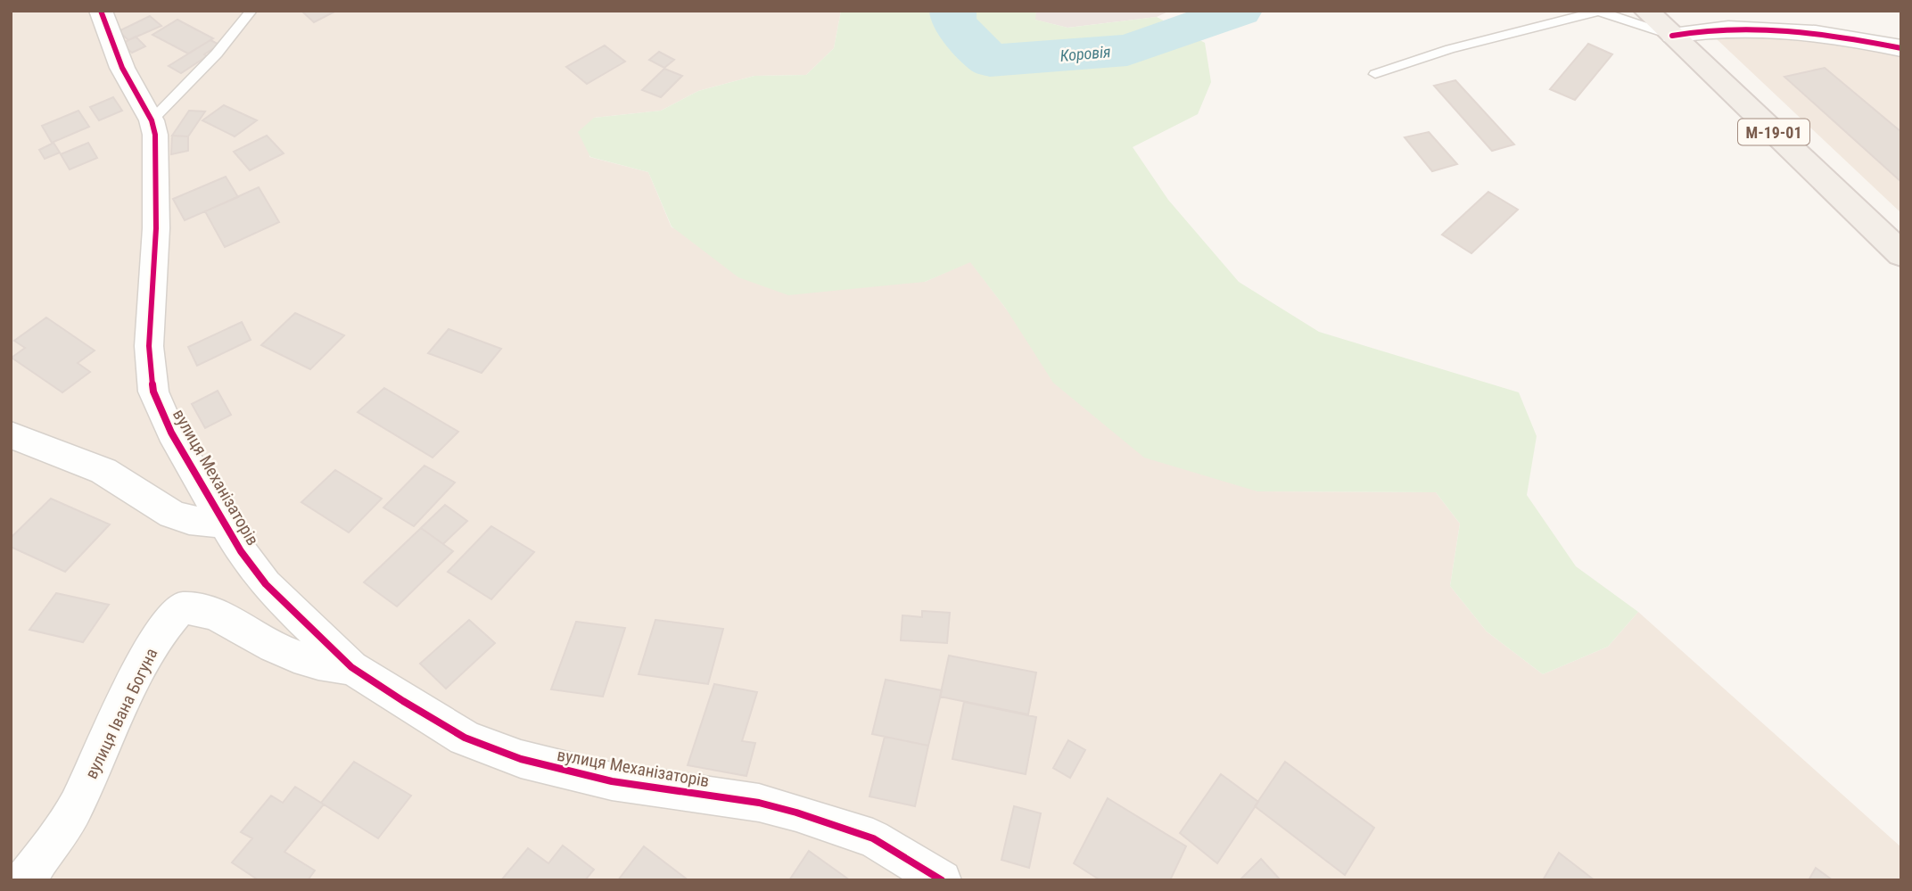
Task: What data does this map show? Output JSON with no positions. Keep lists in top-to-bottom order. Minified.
{"streets":{"main road":["М-19-01"],"street":["вулиця Механізаторів","вулиця Івана Богуна"]},"crossings":[["вулиця Механізаторів","вулиця Івана Богуна"]],"water":["Коровія"]}
